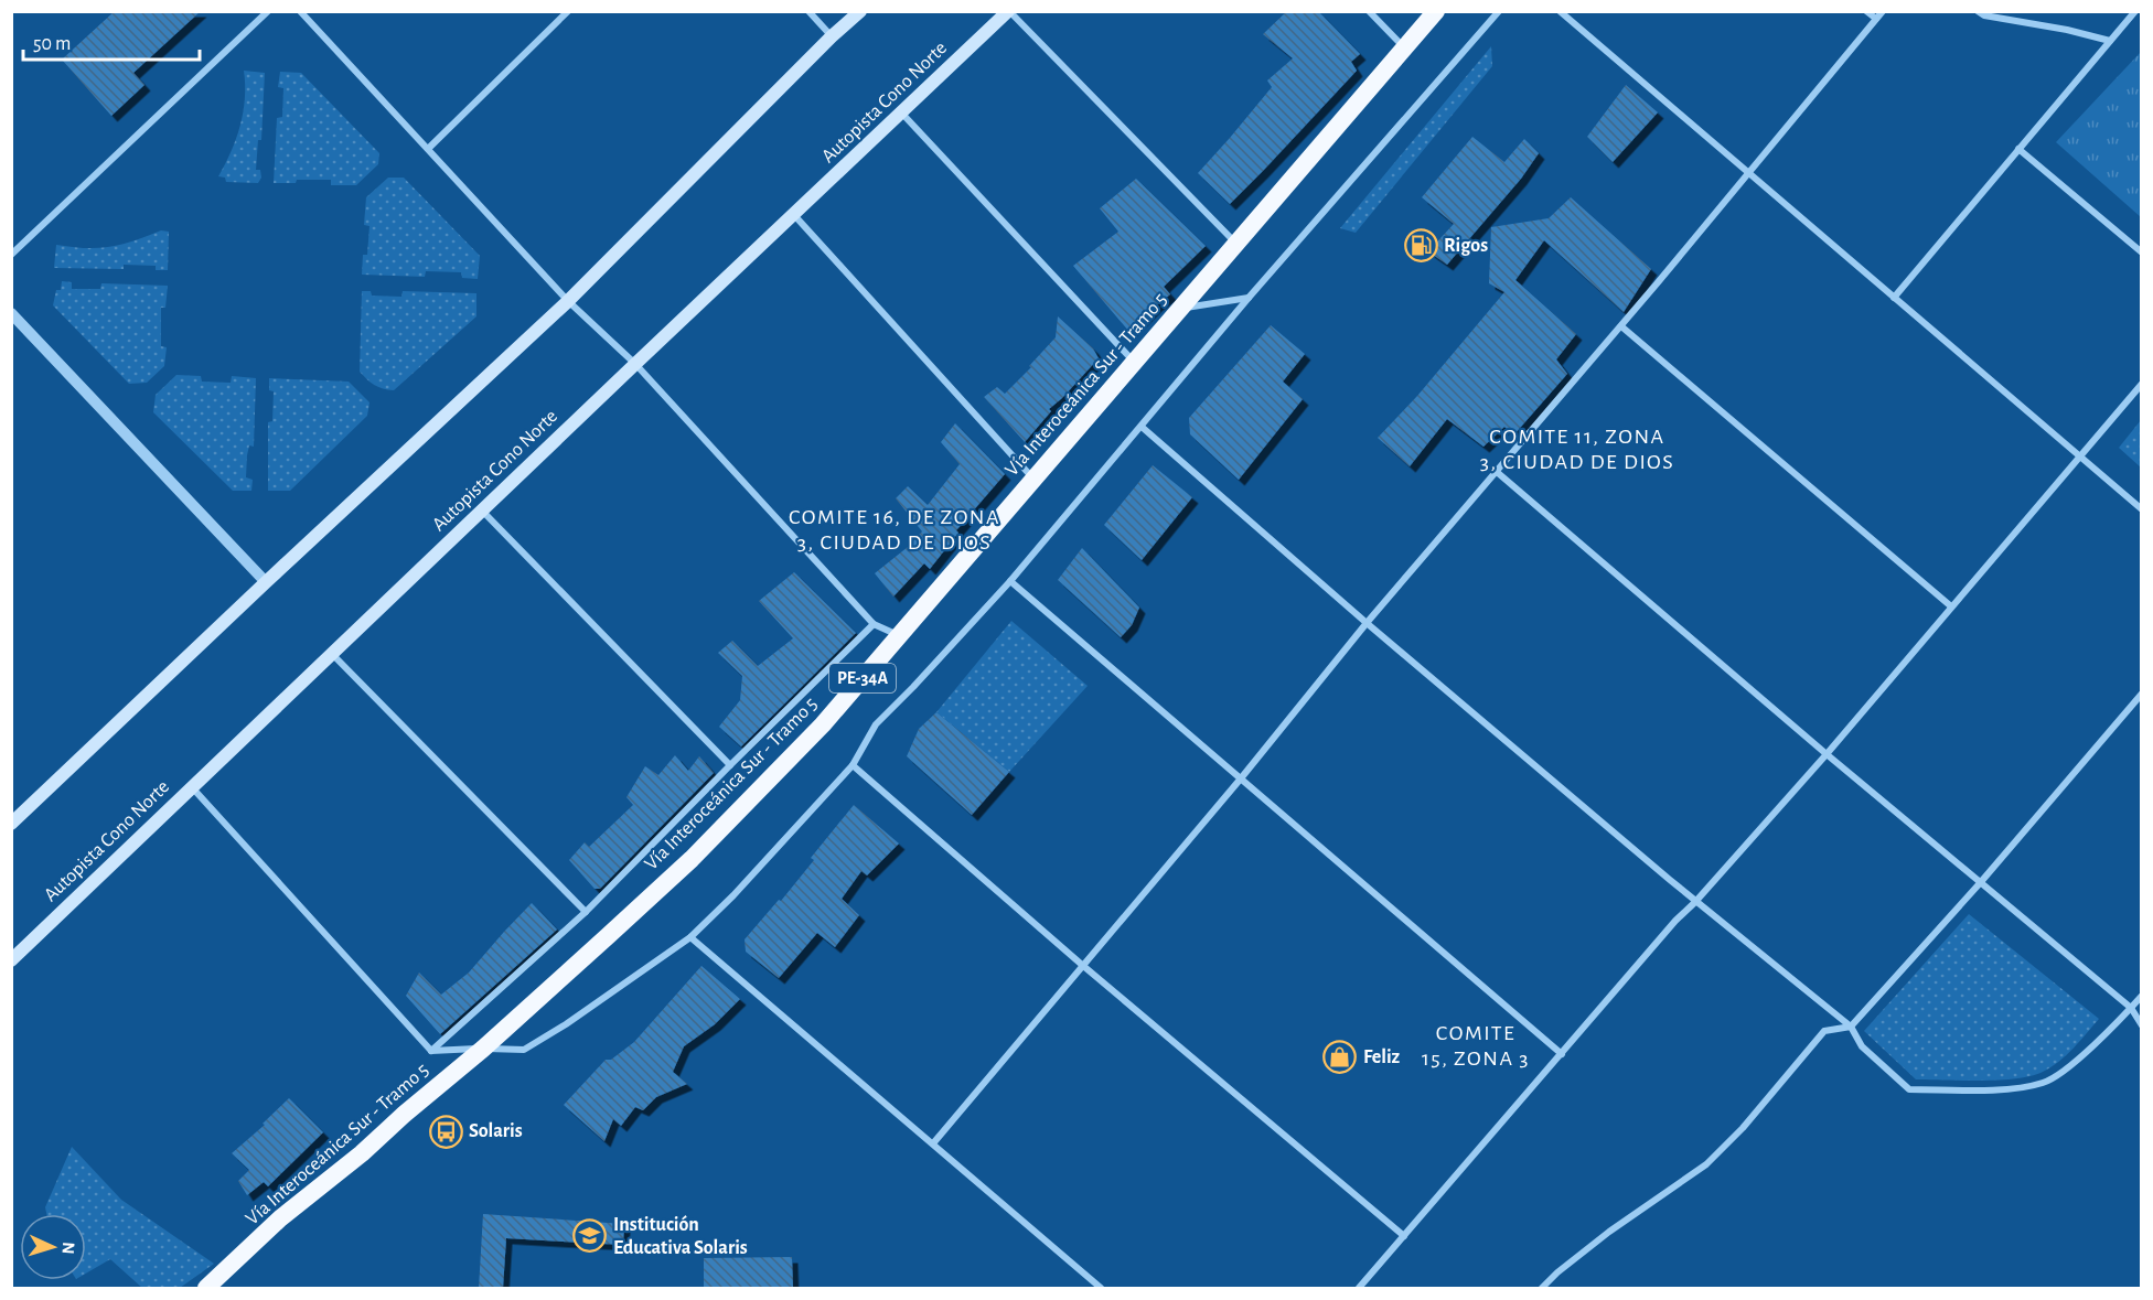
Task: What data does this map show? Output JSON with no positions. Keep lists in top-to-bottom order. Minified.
{"streets":{"highway":["Vía Interoceánica Sur - Tramo 5","PE-34A"],"main road":["Autopista Cono Norte"]},"districts":["COMITE 11, ZONA 3, CIUDAD DE DIOS","COMITE 16, DE ZONA 3, CIUDAD DE DIOS","COMITE 15, ZONA 3"],"places":{"fuel station":["Rigos"],"shop":["Feliz"],"bus stop":["Solaris"],"school or university":["Institución Educativa Solaris"]},"scale_bar":"50 m","north":"right"}
